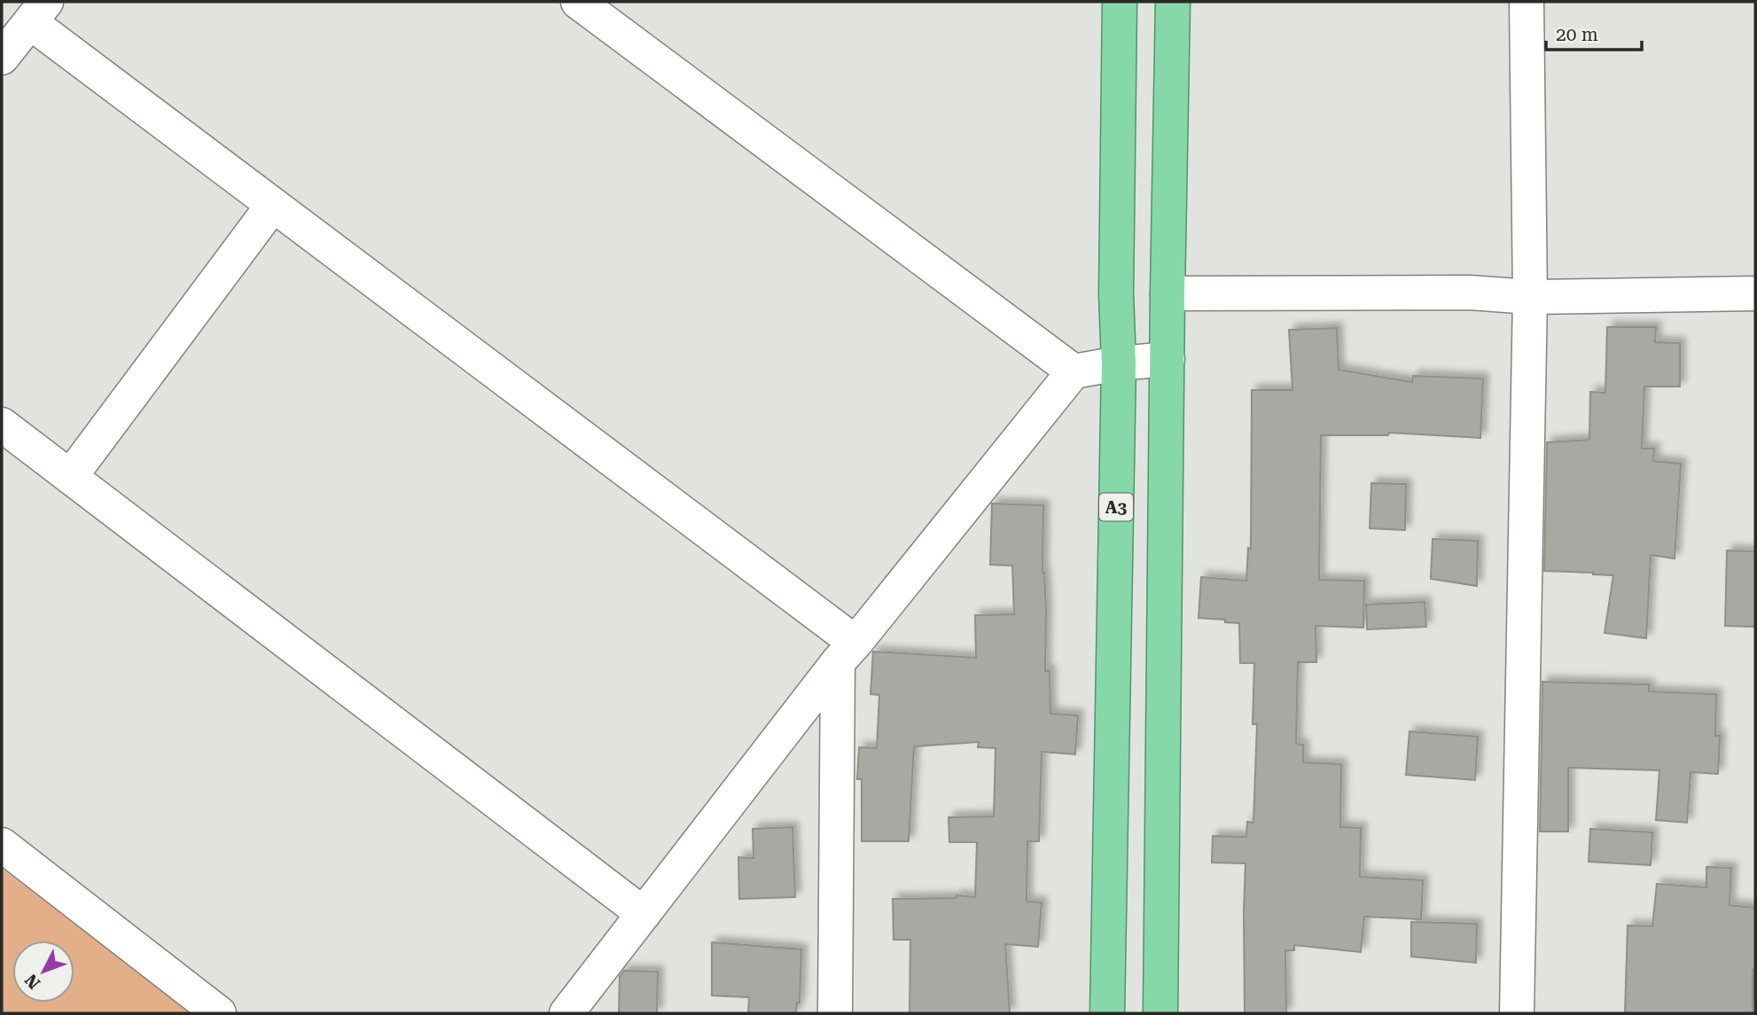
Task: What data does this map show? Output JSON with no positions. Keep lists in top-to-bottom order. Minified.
{"streets":{"highway":["A3"]},"scale_bar":"20 m","north":"bottom left"}
